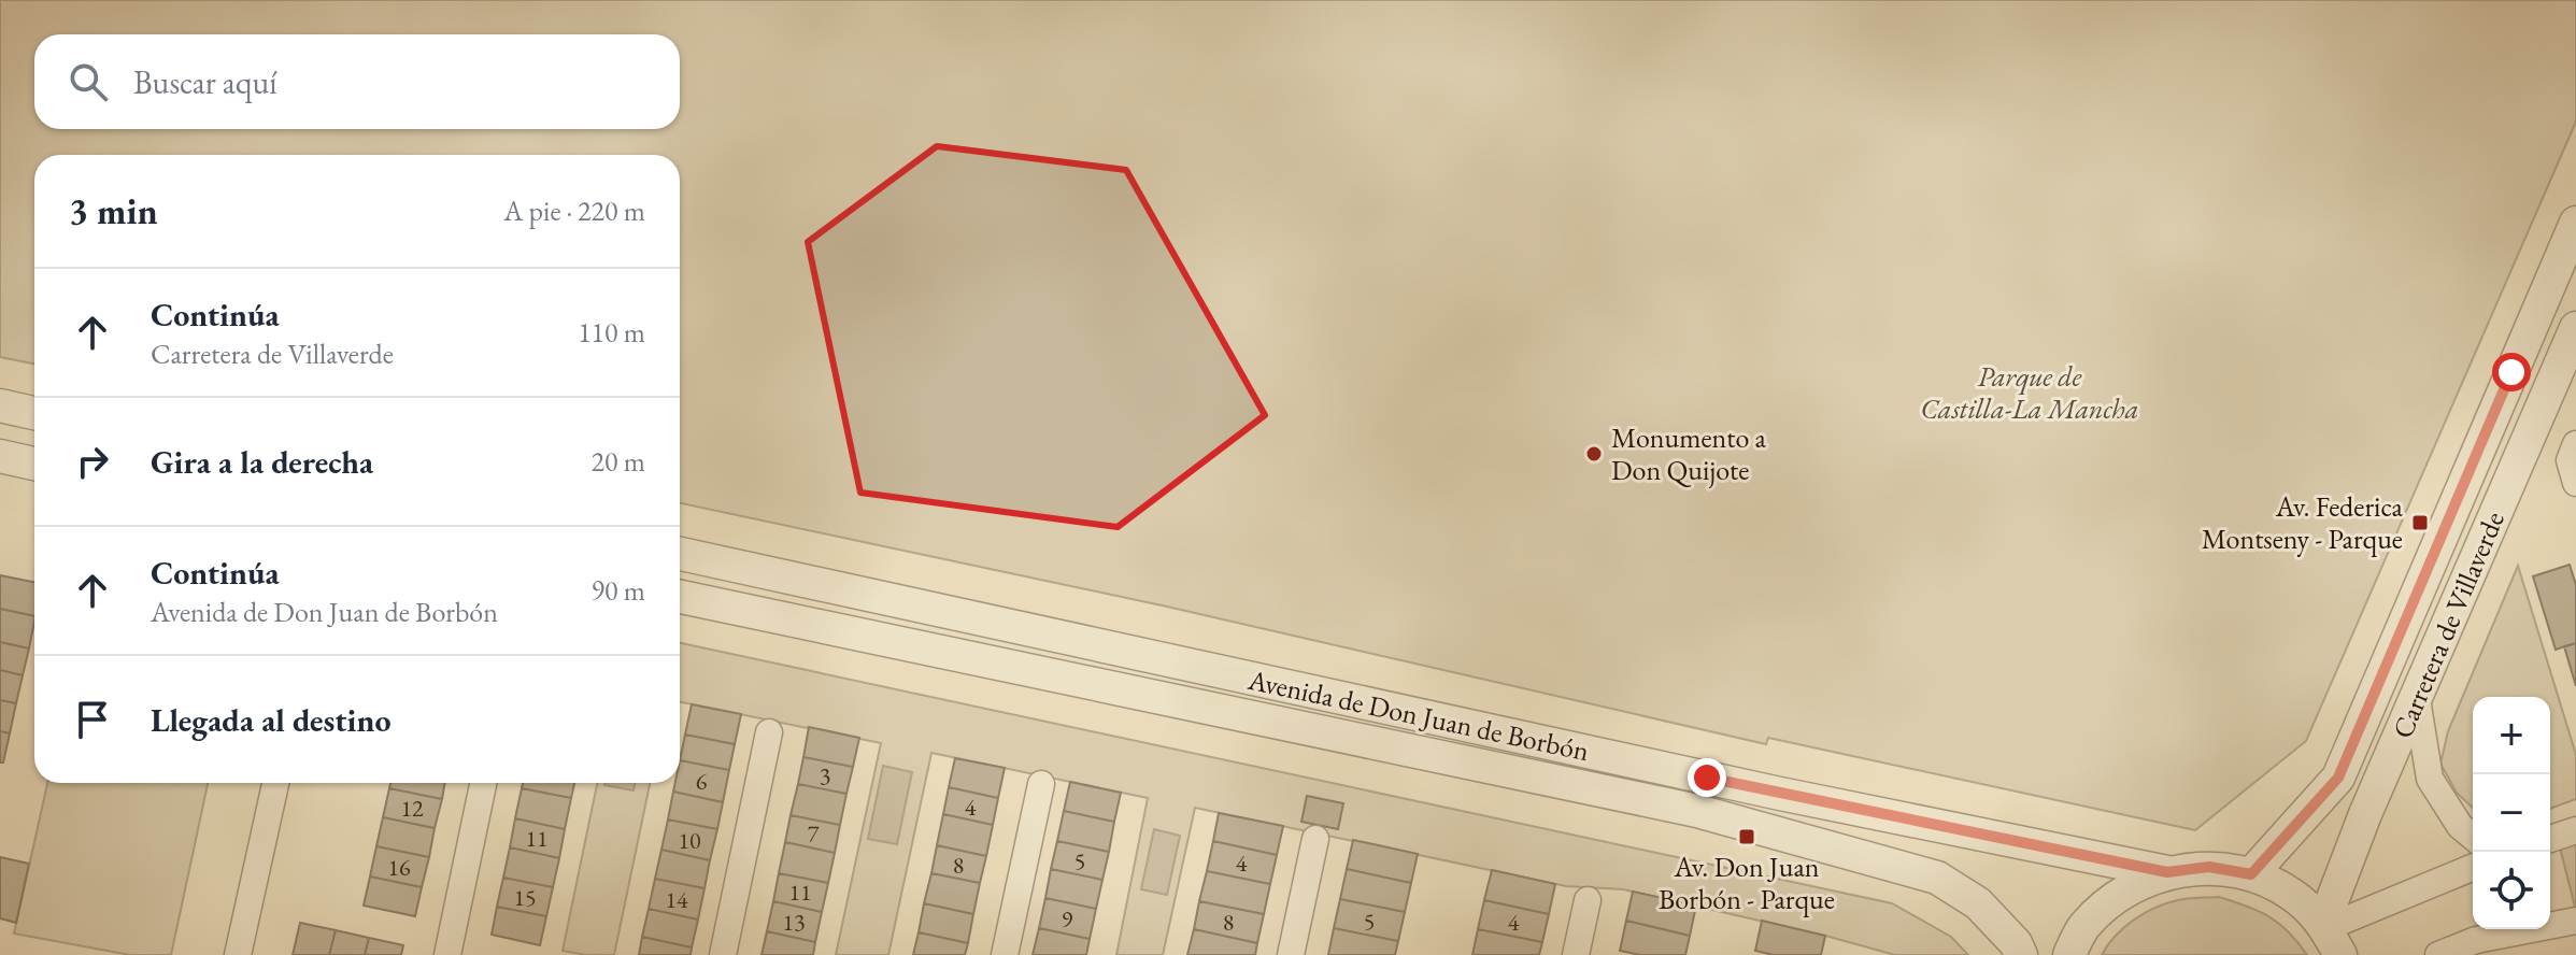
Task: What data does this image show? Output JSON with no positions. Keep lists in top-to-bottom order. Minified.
{"streets":{"street":["Carretera de Villaverde","Avenida de Don Juan de Borbón"]},"parks":["Parque de Castilla-La Mancha"],"places":{"other":["Monumento a Don Quijote"],"transit":["Av. Federica Montseny - Parque","Av. Don Juan Borbón - Parque"]},"house_numbers":["3","6","4","12","7","11","10","5","4","8","16","11","15","14","9","5","13","8","4"],"page":{"search":"Buscar aquí","heading":["3 min","A pie · 220 m"],"list":[["Continúa","Carretera de Villaverde","110 m"],["Gira a la derecha","20 m"],["Continúa","Avenida de Don Juan de Borbón","90 m"],"Llegada al destino"],"map_buttons":["+","−"]}}
